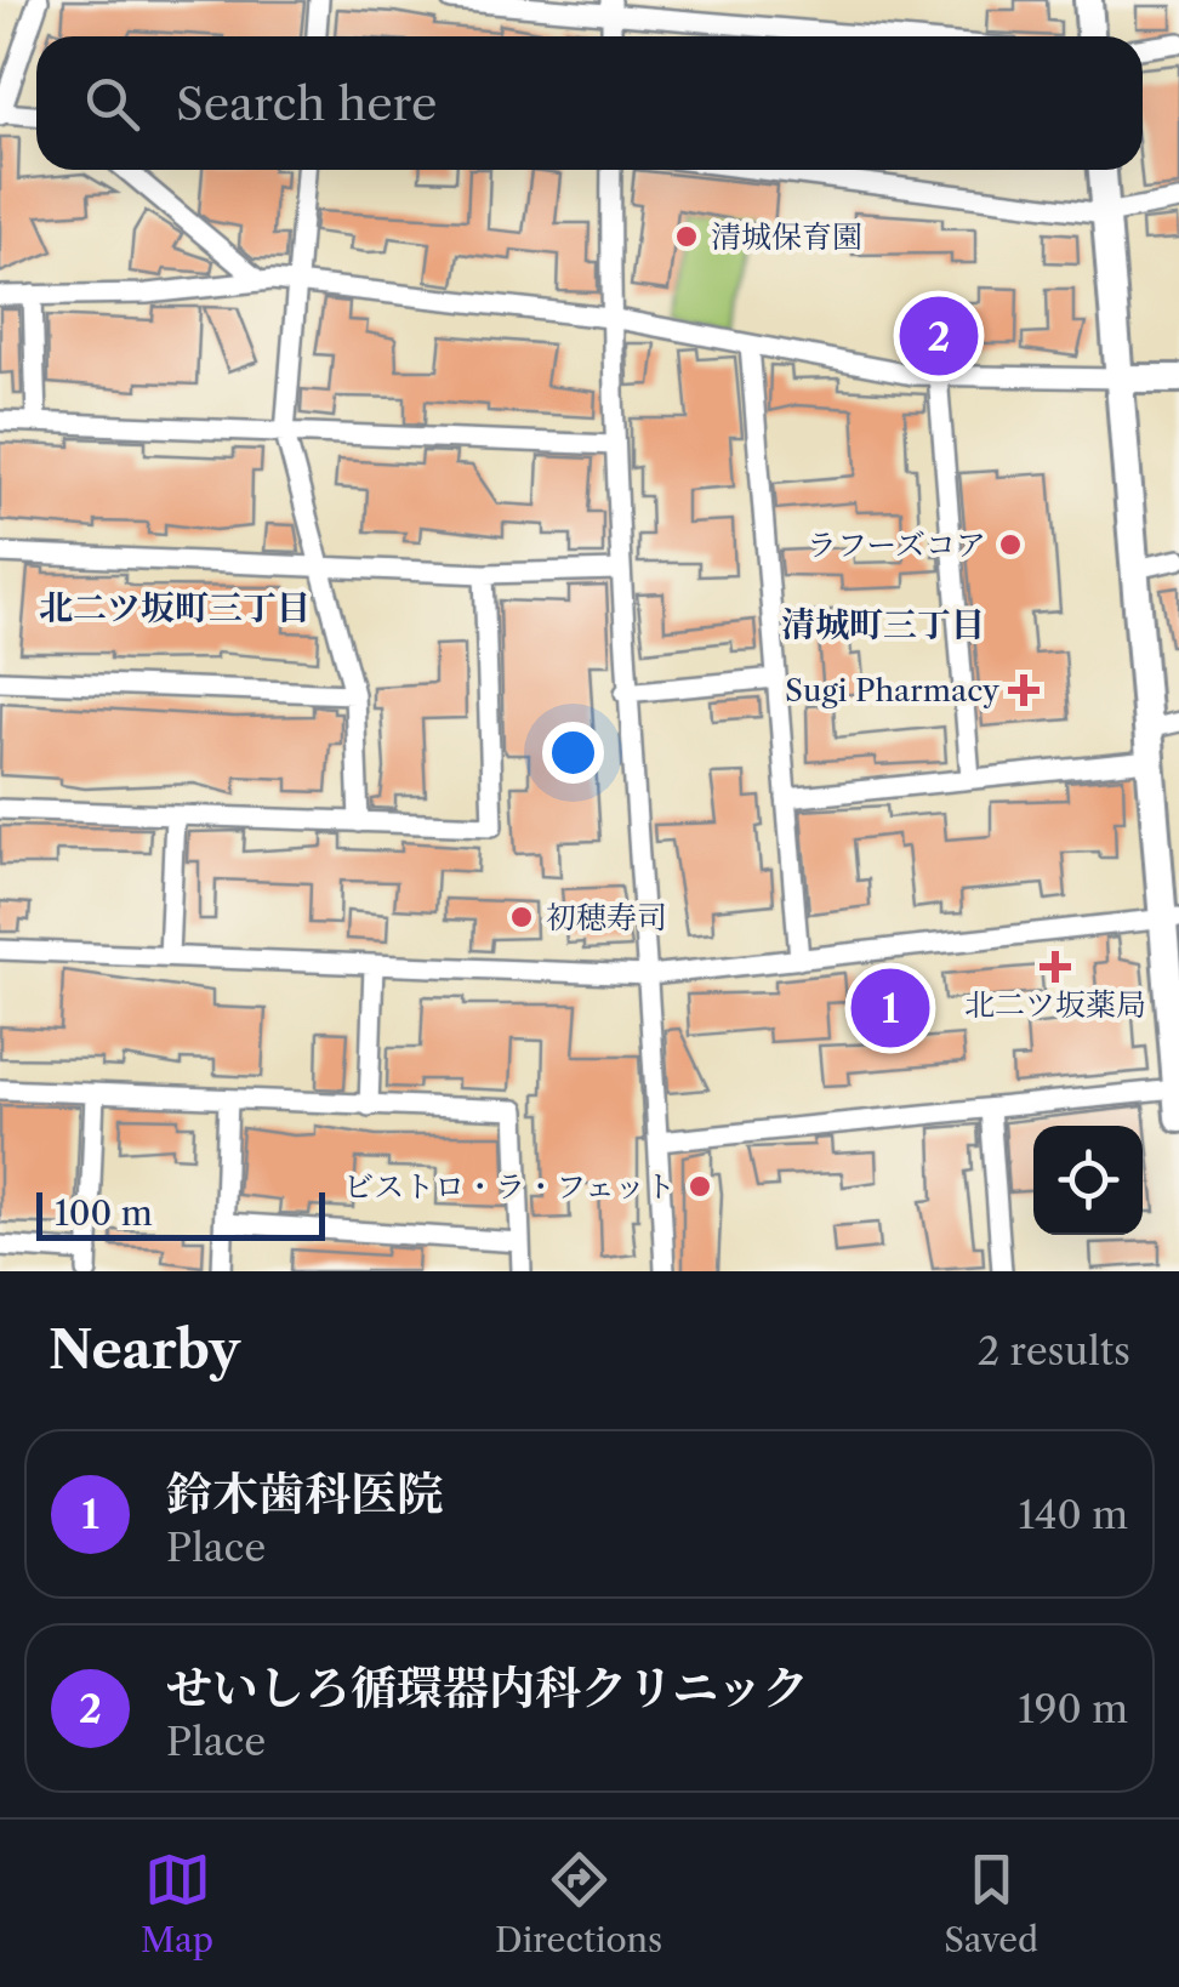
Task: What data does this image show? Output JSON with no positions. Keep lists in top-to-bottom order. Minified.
{"districts":["北二ツ坂町三丁目","清城町三丁目"],"places":{"other":["清城保育園","ラフーズコア","初穂寿司","ビストロ・ラ・フェット"],"health":["Sugi Pharmacy","北二ツ坂薬局"]},"scale_bar":"100 m","page":{"search":"Search here","pins":["2","1"],"scale":"100 m","heading":["Nearby","2 results"],"list":[{"mark":"1","name":"鈴木歯科医院","note":"Place","value":"140 m"},{"mark":"2","name":"せいしろ循環器内科クリニック","note":"Place","value":"190 m"}],"nav":["Map","Directions","Saved"]}}
